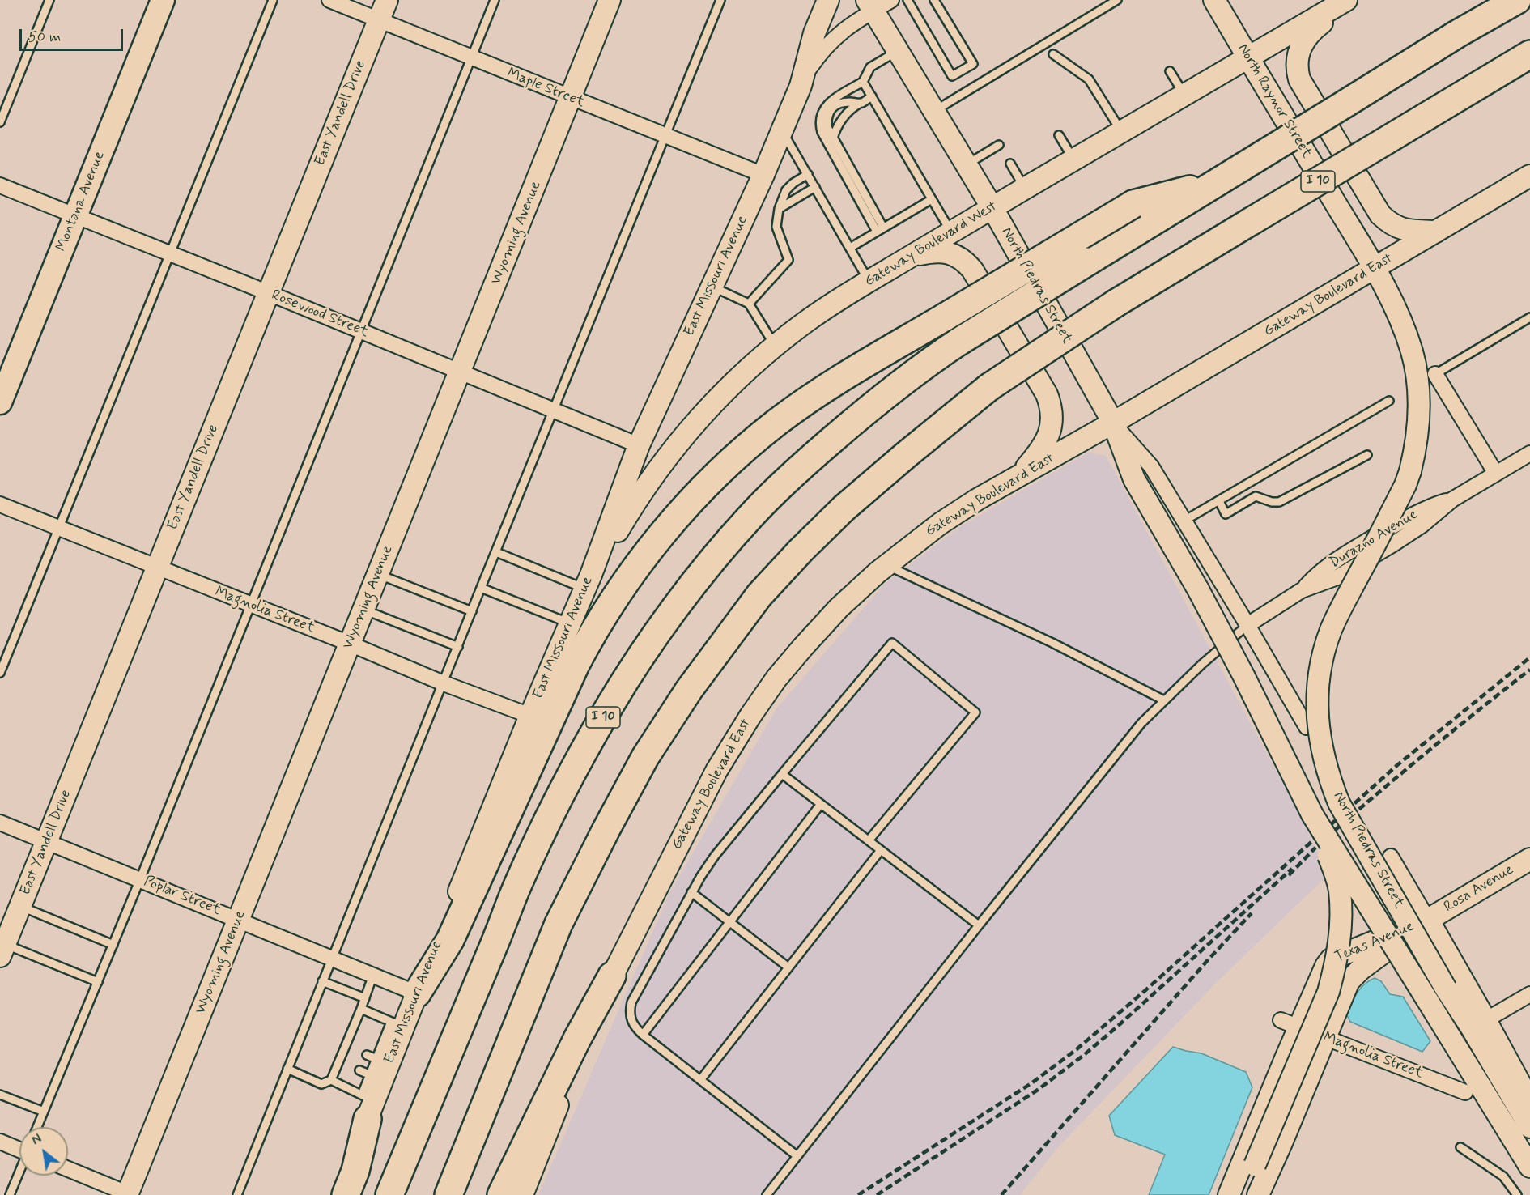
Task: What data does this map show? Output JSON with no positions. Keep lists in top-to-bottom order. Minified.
{"streets":{"highway":["I 10"],"main road":["North Raynor Street","East Yandell Drive","Montana Avenue","Wyoming Avenue","Gateway Boulevard West","East Missouri Avenue","North Piedras Street","Gateway Boulevard East","Rosa Avenue","Texas Avenue"],"street":["Maple Street","Rosewood Street","Durazno Avenue","Magnolia Street","Poplar Street"]},"crossings":[["Maple Street","East Yandell Drive"],["Maple Street","Wyoming Avenue"],["Maple Street","East Missouri Avenue"],["North Raynor Street","Gateway Boulevard West"],["North Raynor Street","North Piedras Street"],["North Raynor Street","Gateway Boulevard East"],["East Yandell Drive","Rosewood Street"],["East Yandell Drive","Magnolia Street"],["East Yandell Drive","Poplar Street"],["Montana Avenue","Rosewood Street"],["Wyoming Avenue","Rosewood Street"],["Wyoming Avenue","Magnolia Street"],["Wyoming Avenue","Poplar Street"],["Gateway Boulevard West","East Missouri Avenue"],["Gateway Boulevard West","North Piedras Street"],["East Missouri Avenue","North Piedras Street"],["East Missouri Avenue","Rosewood Street"],["East Missouri Avenue","Magnolia Street"],["East Missouri Avenue","Poplar Street"],["North Piedras Street","Gateway Boulevard East"],["North Piedras Street","Durazno Avenue"],["North Piedras Street","Rosa Avenue"],["North Piedras Street","Texas Avenue"],["Magnolia Street","Texas Avenue"],["Rosa Avenue","Texas Avenue"]],"scale_bar":"50 m","north":"top left"}
